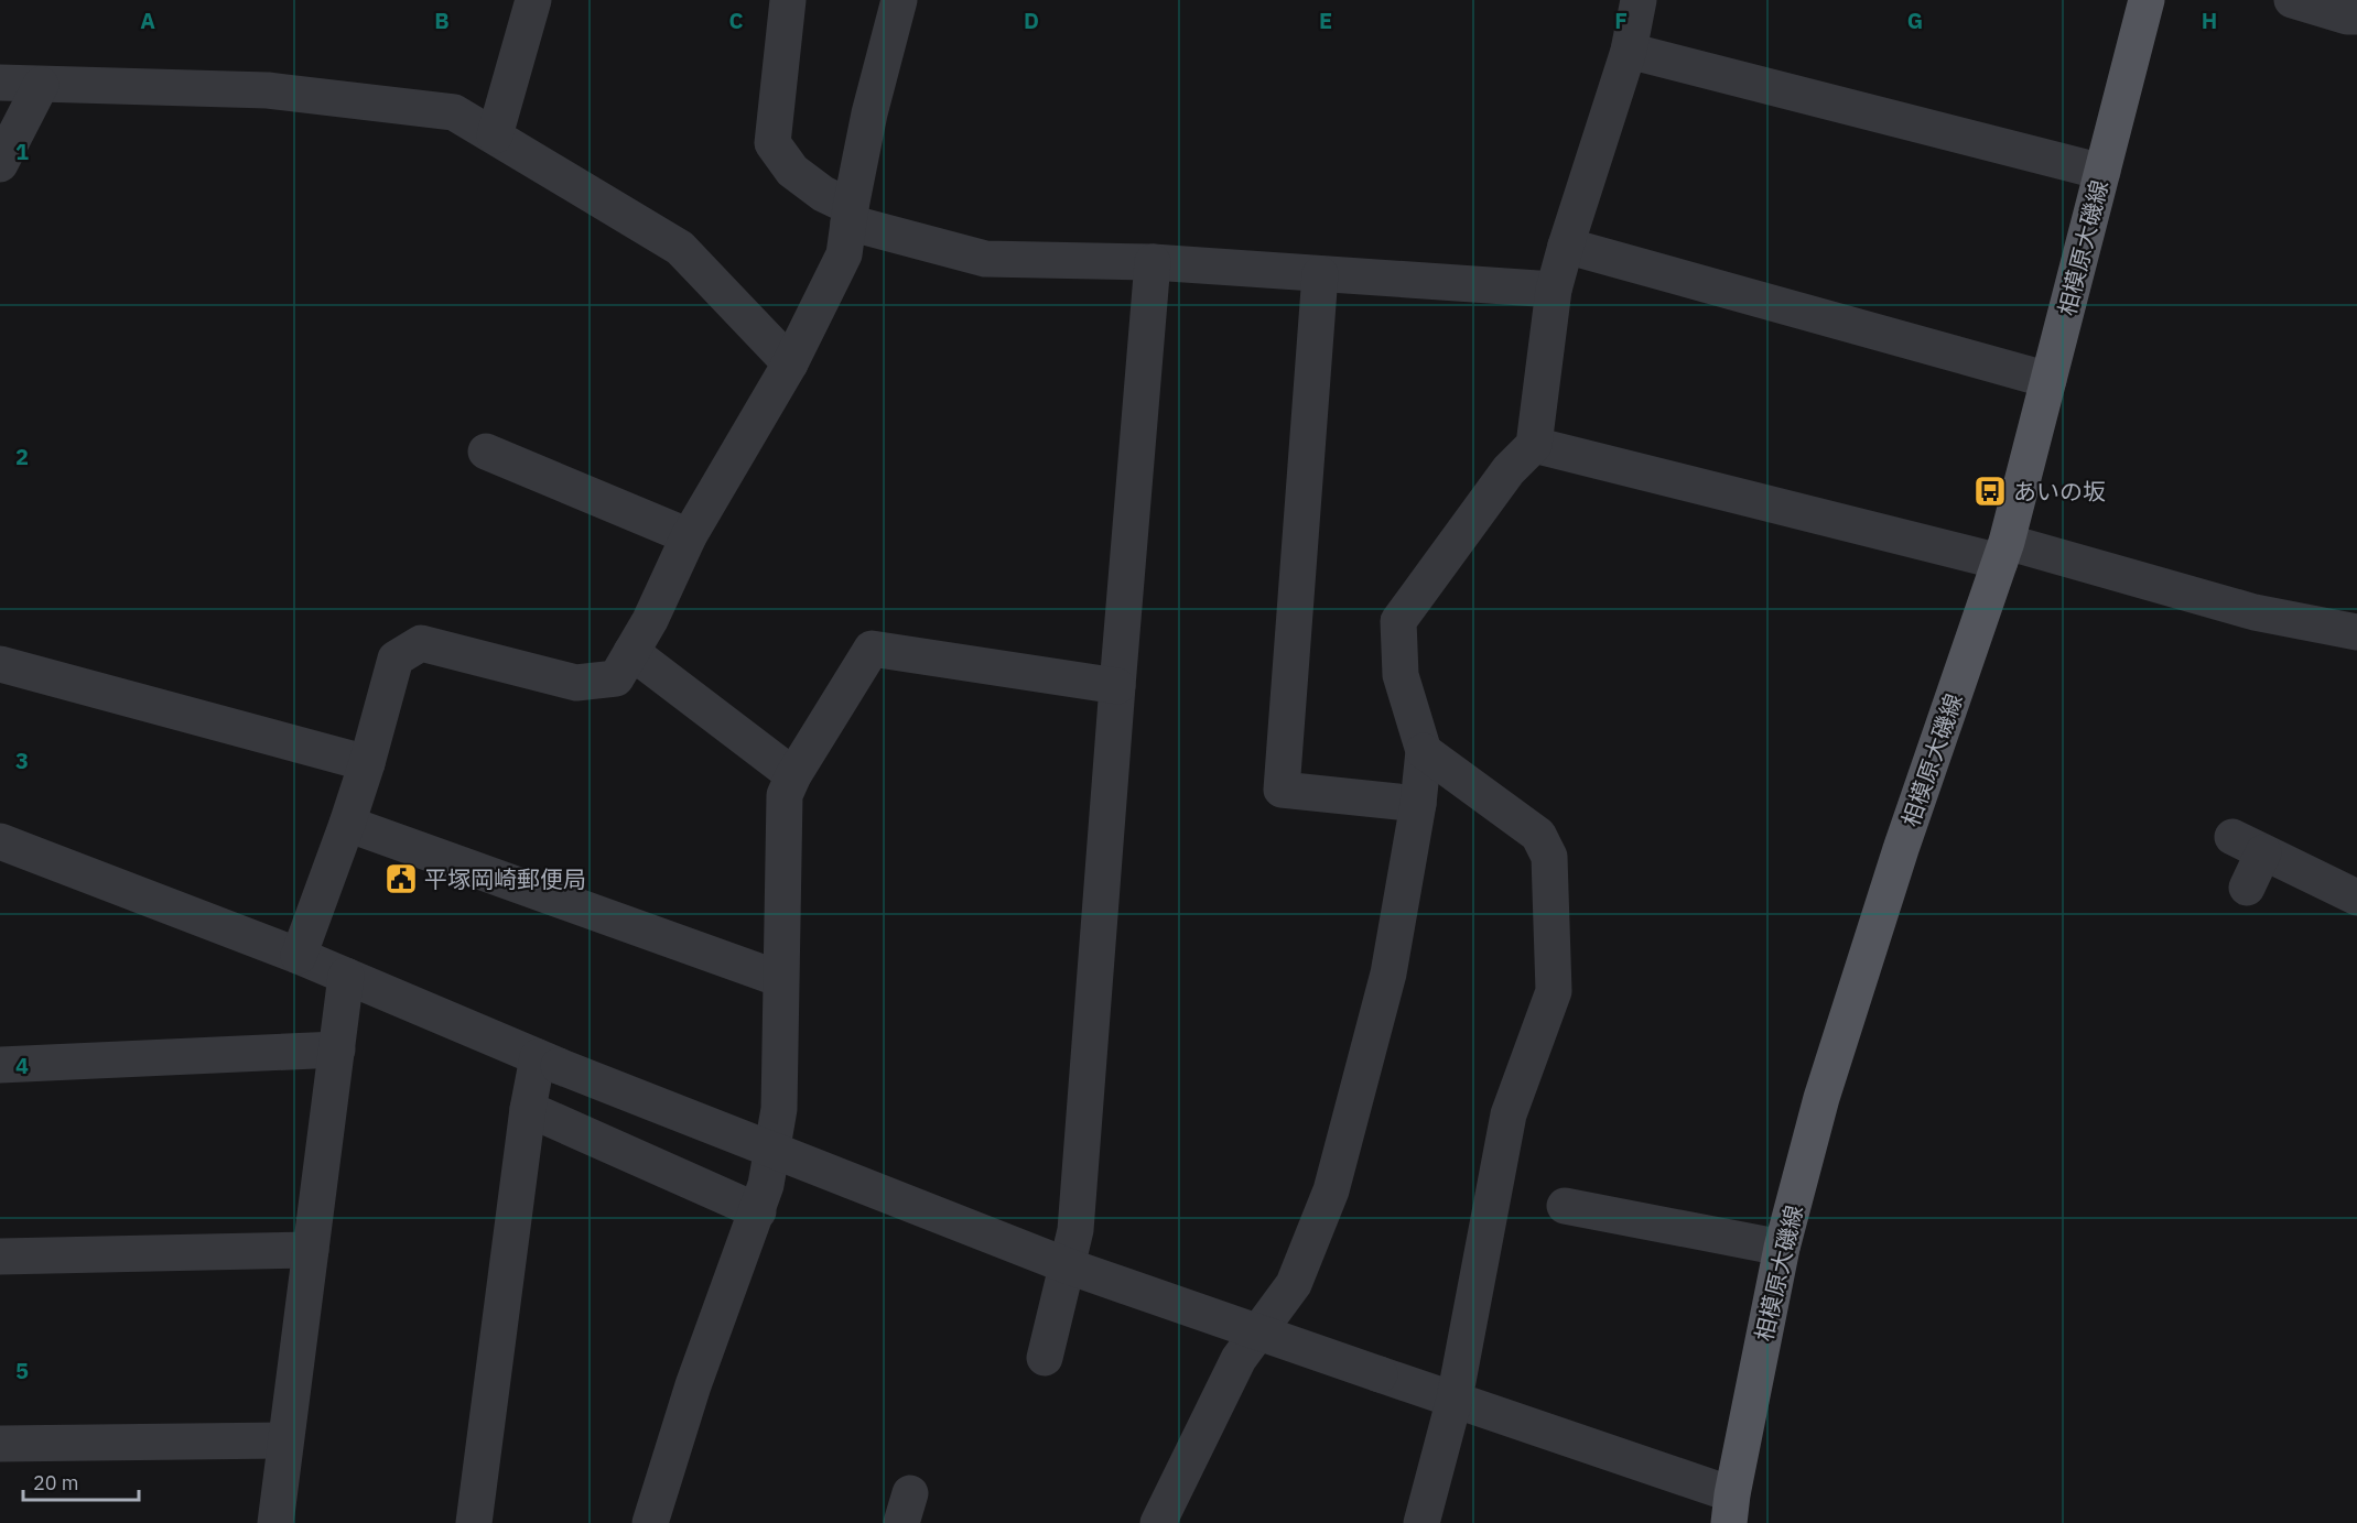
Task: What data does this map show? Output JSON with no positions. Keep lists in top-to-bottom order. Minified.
{"streets":{"main road":["相模原大磯線"]},"places":{"bus stop":["あいの坂"],"public building":["平塚岡崎郵便局"]},"scale_bar":"20 m","grid":{"columns":["A","B","C","D","E","F","G","H"],"rows":["1","2","3","4","5"]}}
